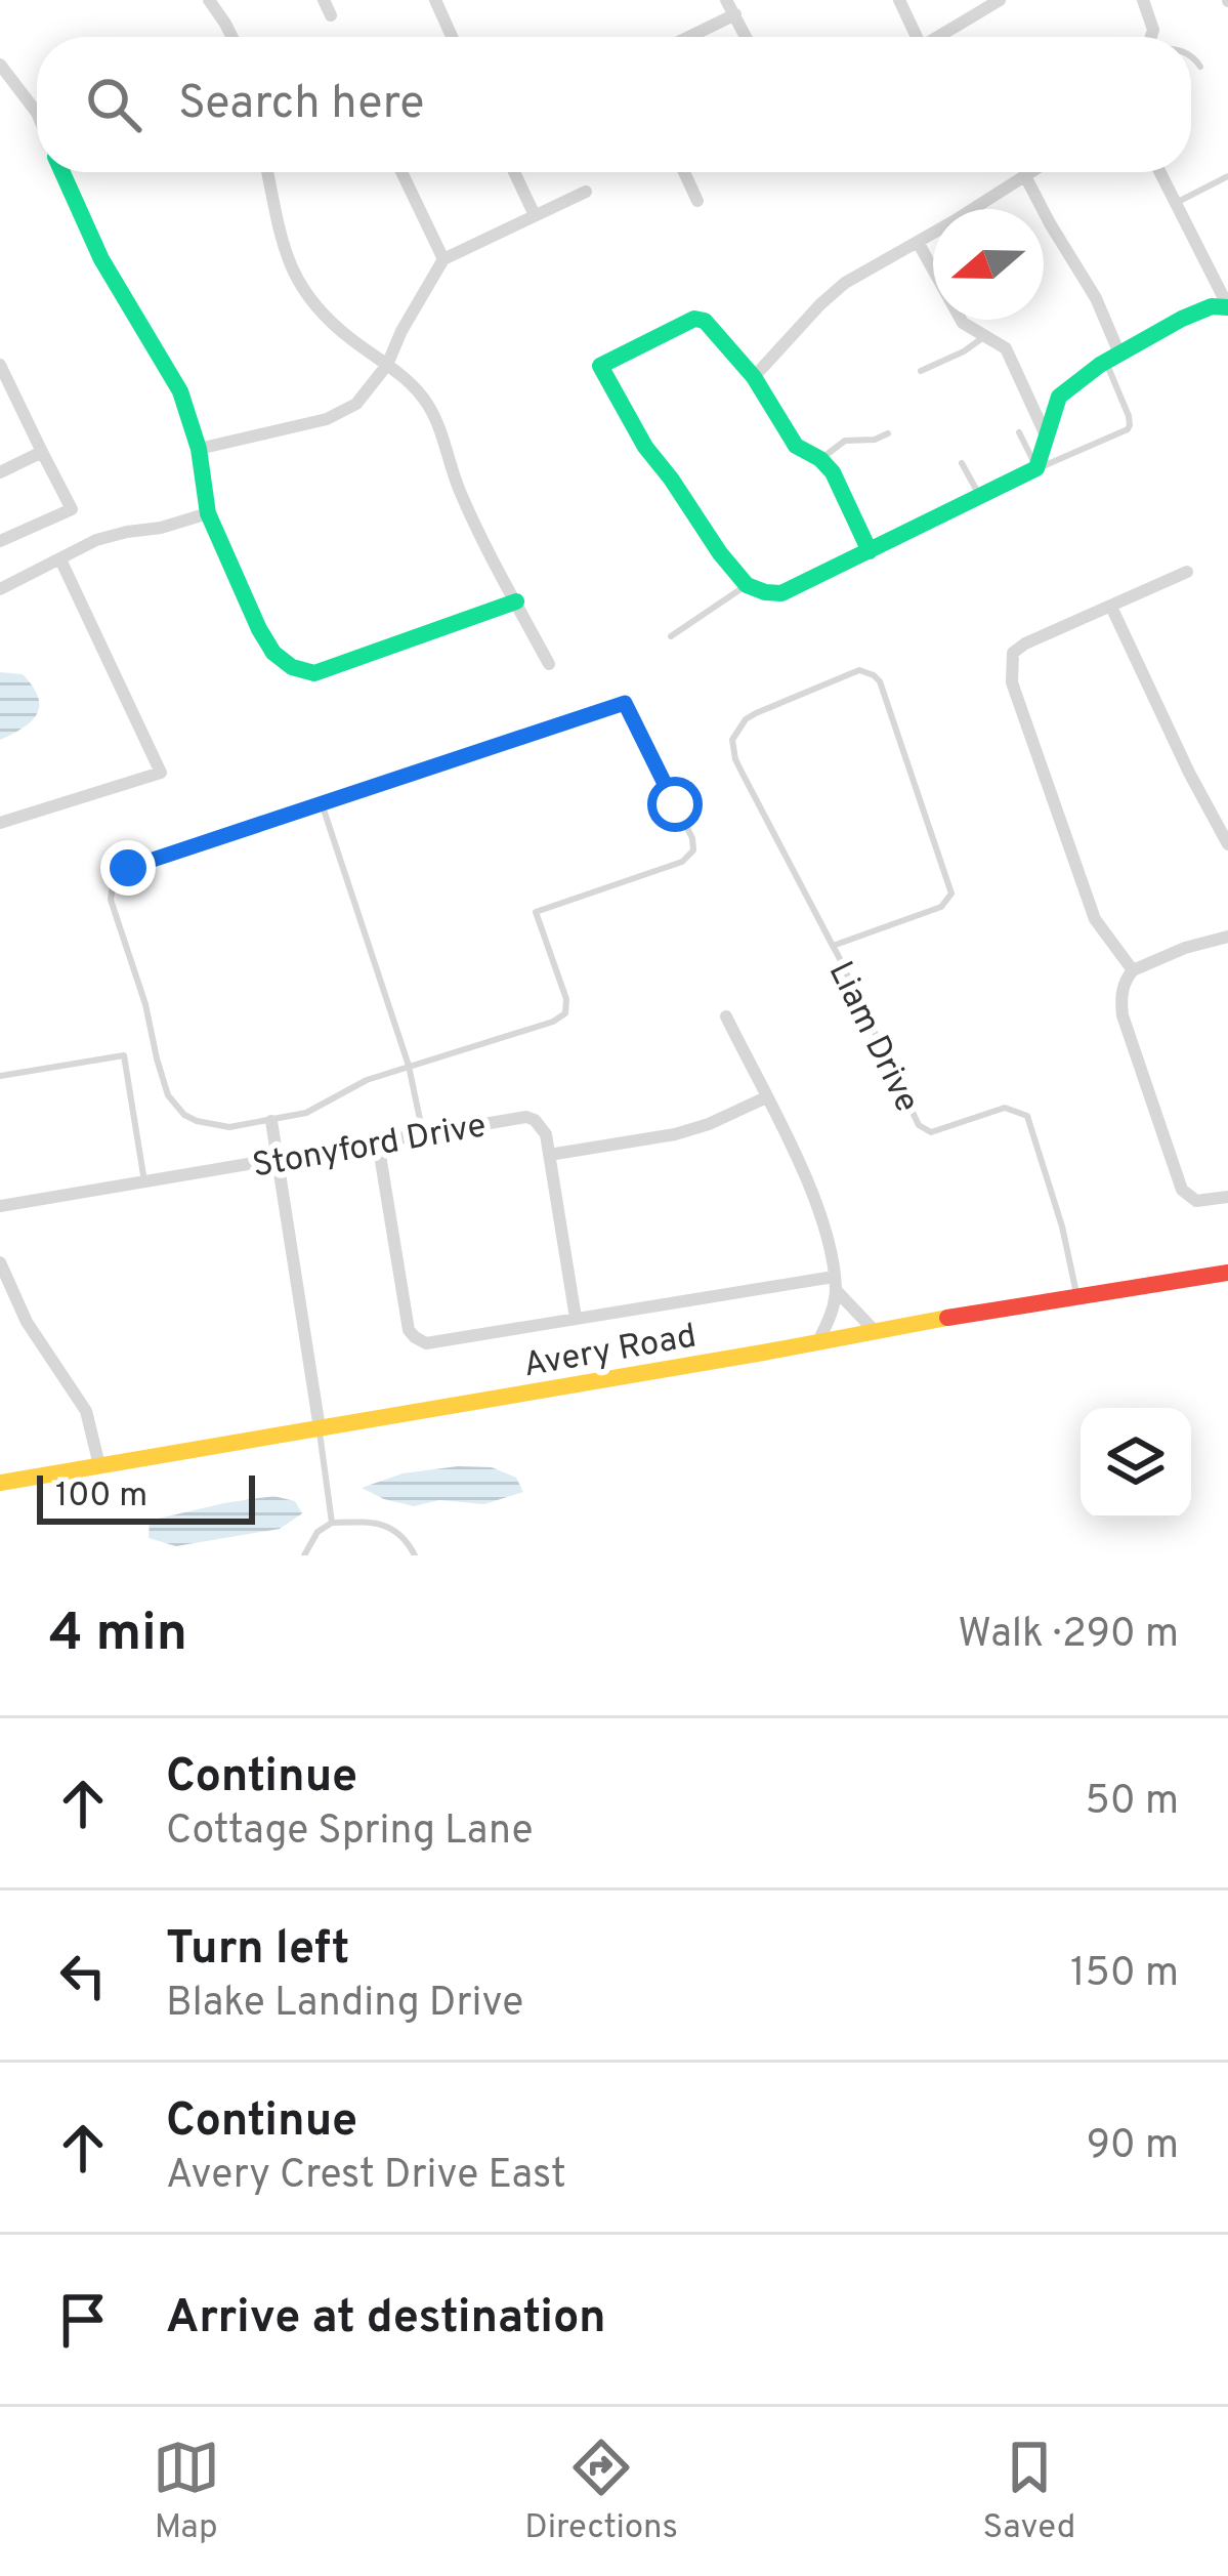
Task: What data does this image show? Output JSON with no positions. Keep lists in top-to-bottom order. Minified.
{"streets":{"street":["Stonyford Drive","Avery Road"],"lane":["Liam Drive"]},"crossings":[["Liam Drive","Avery Road"]],"scale_bar":"100 m","north":"left","page":{"search":"Search here","scale":"100 m","heading":["4 min","Walk · 290 m"],"list":[["Continue","Cottage Spring Lane","50 m"],["Turn left","Blake Landing Drive","150 m"],["Continue","Avery Crest Drive East","90 m"],"Arrive at destination"],"nav":["Map","Directions","Saved"]}}
